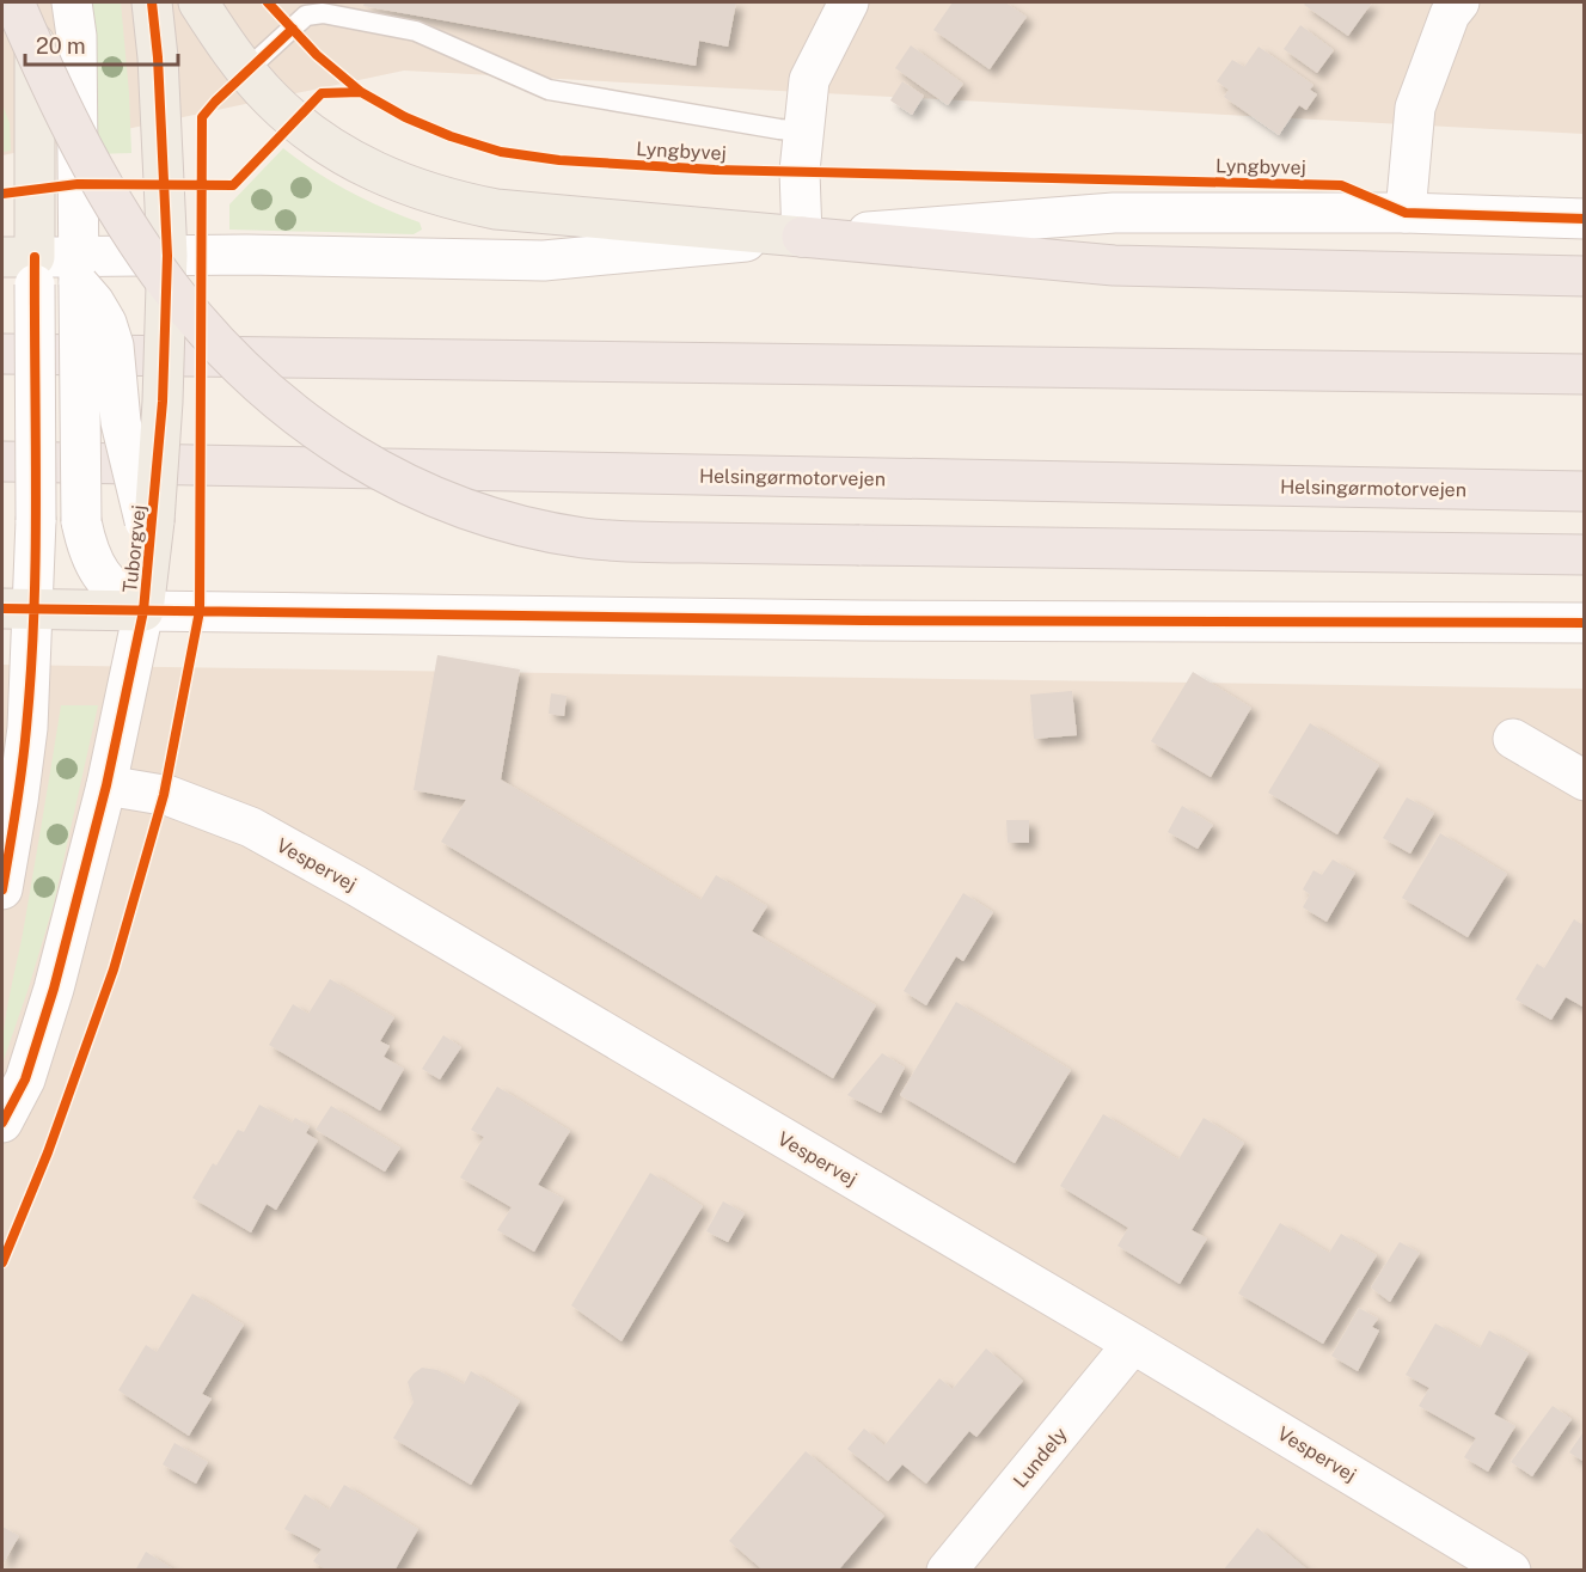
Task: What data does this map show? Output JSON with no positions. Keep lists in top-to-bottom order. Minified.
{"streets":{"highway":["Helsingørmotorvejen"],"main road":["Tuborgvej"],"street":["Vespervej","Lundely"],"cycle path":["Lyngbyvej"]},"crossings":[["Tuborgvej","Vespervej"],["Vespervej","Lundely"]],"scale_bar":"20 m"}
